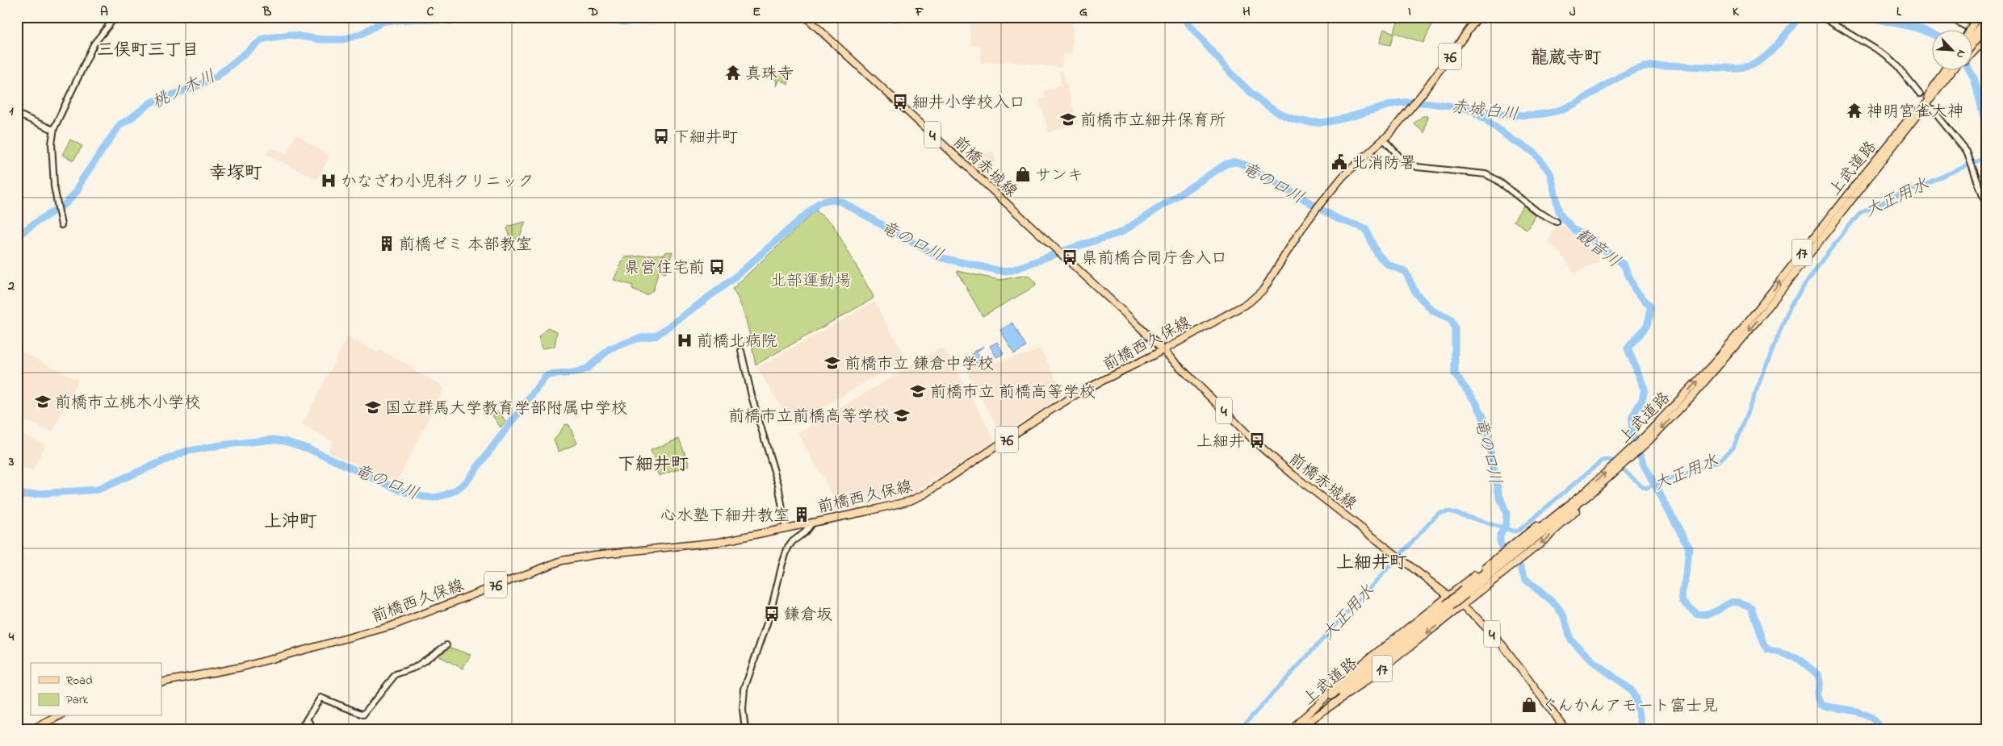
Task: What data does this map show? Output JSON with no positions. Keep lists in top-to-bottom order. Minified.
{"streets":{"main road":["76","4","前橋赤城線","上武道路","17","前橋西久保線"]},"crossings":[["前橋赤城線","17"],["前橋赤城線","前橋西久保線"],["上武道路","17"]],"districts":["三俣町三丁目","龍蔵寺町","幸塚町","下細井町","上沖町","上細井町"],"water":["桃ノ木川","赤城白川","竜の口川","大正用水","観音川"],"parks":["北部運動場"],"places":{"temple":["真珠寺","神明宮雀大神"],"bus stop":["細井小学校入口","下細井町","県前橋合同庁舎入口","県営住宅前","上細井","鎌倉坂"],"school or university":["前橋市立細井保育所","前橋市立 鎌倉中学校","前橋市立 前橋高等学校","前橋市立桃木小学校","国立群馬大学教育学部附属中学校","前橋市立前橋高等学校"],"public building":["北消防署"],"shop":["サンキ","ぐんかんアモート富士見"],"hospital":["かなざわ小児科クリニック","前橋北病院"],"building":["前橋ゼミ 本部教室","心水塾下細井教室"]},"legend":["Road","Park"],"north":"bottom right","grid":{"columns":["A","B","C","D","E","F","G","H","I","J","K","L"],"rows":["1","2","3","4"]}}
